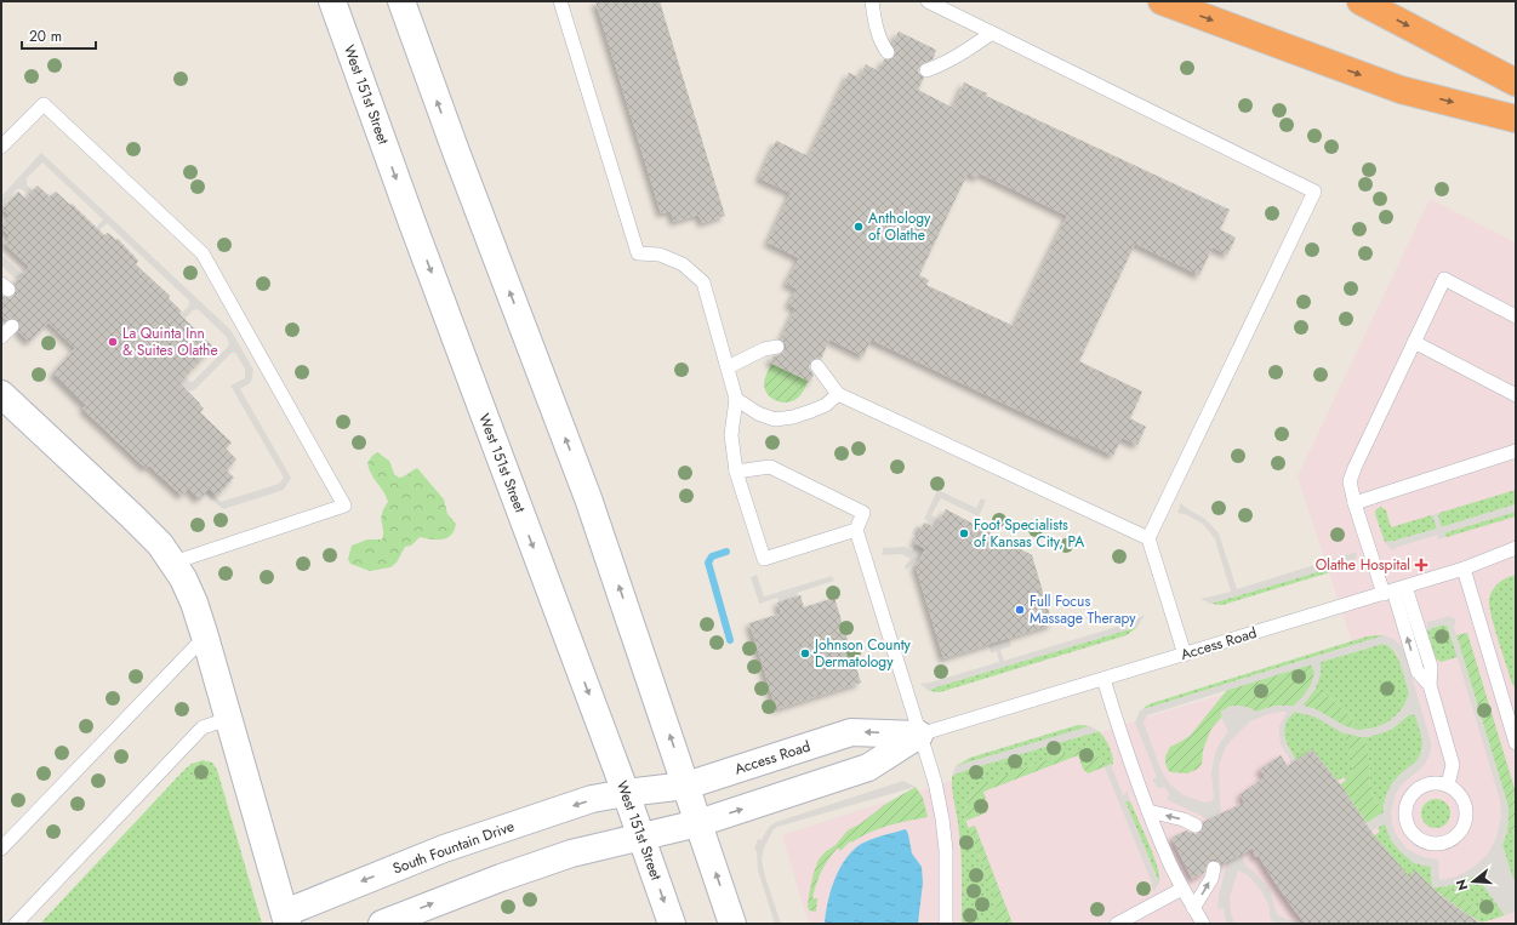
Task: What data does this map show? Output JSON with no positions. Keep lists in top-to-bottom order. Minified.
{"streets":{"main road":["West 151st Street","Access Road","South Fountain Drive"]},"crossings":[["West 151st Street","Access Road"],["West 151st Street","South Fountain Drive"],["Access Road","South Fountain Drive"]],"places":{"other":["Anthology of Olathe","La Quinta Inn & Suites Olathe","Foot Specialists of Kansas City, PA","Full Focus Massage Therapy","Johnson County Dermatology"],"health":["Olathe Hospital"]},"scale_bar":"20 m","north":"left"}
